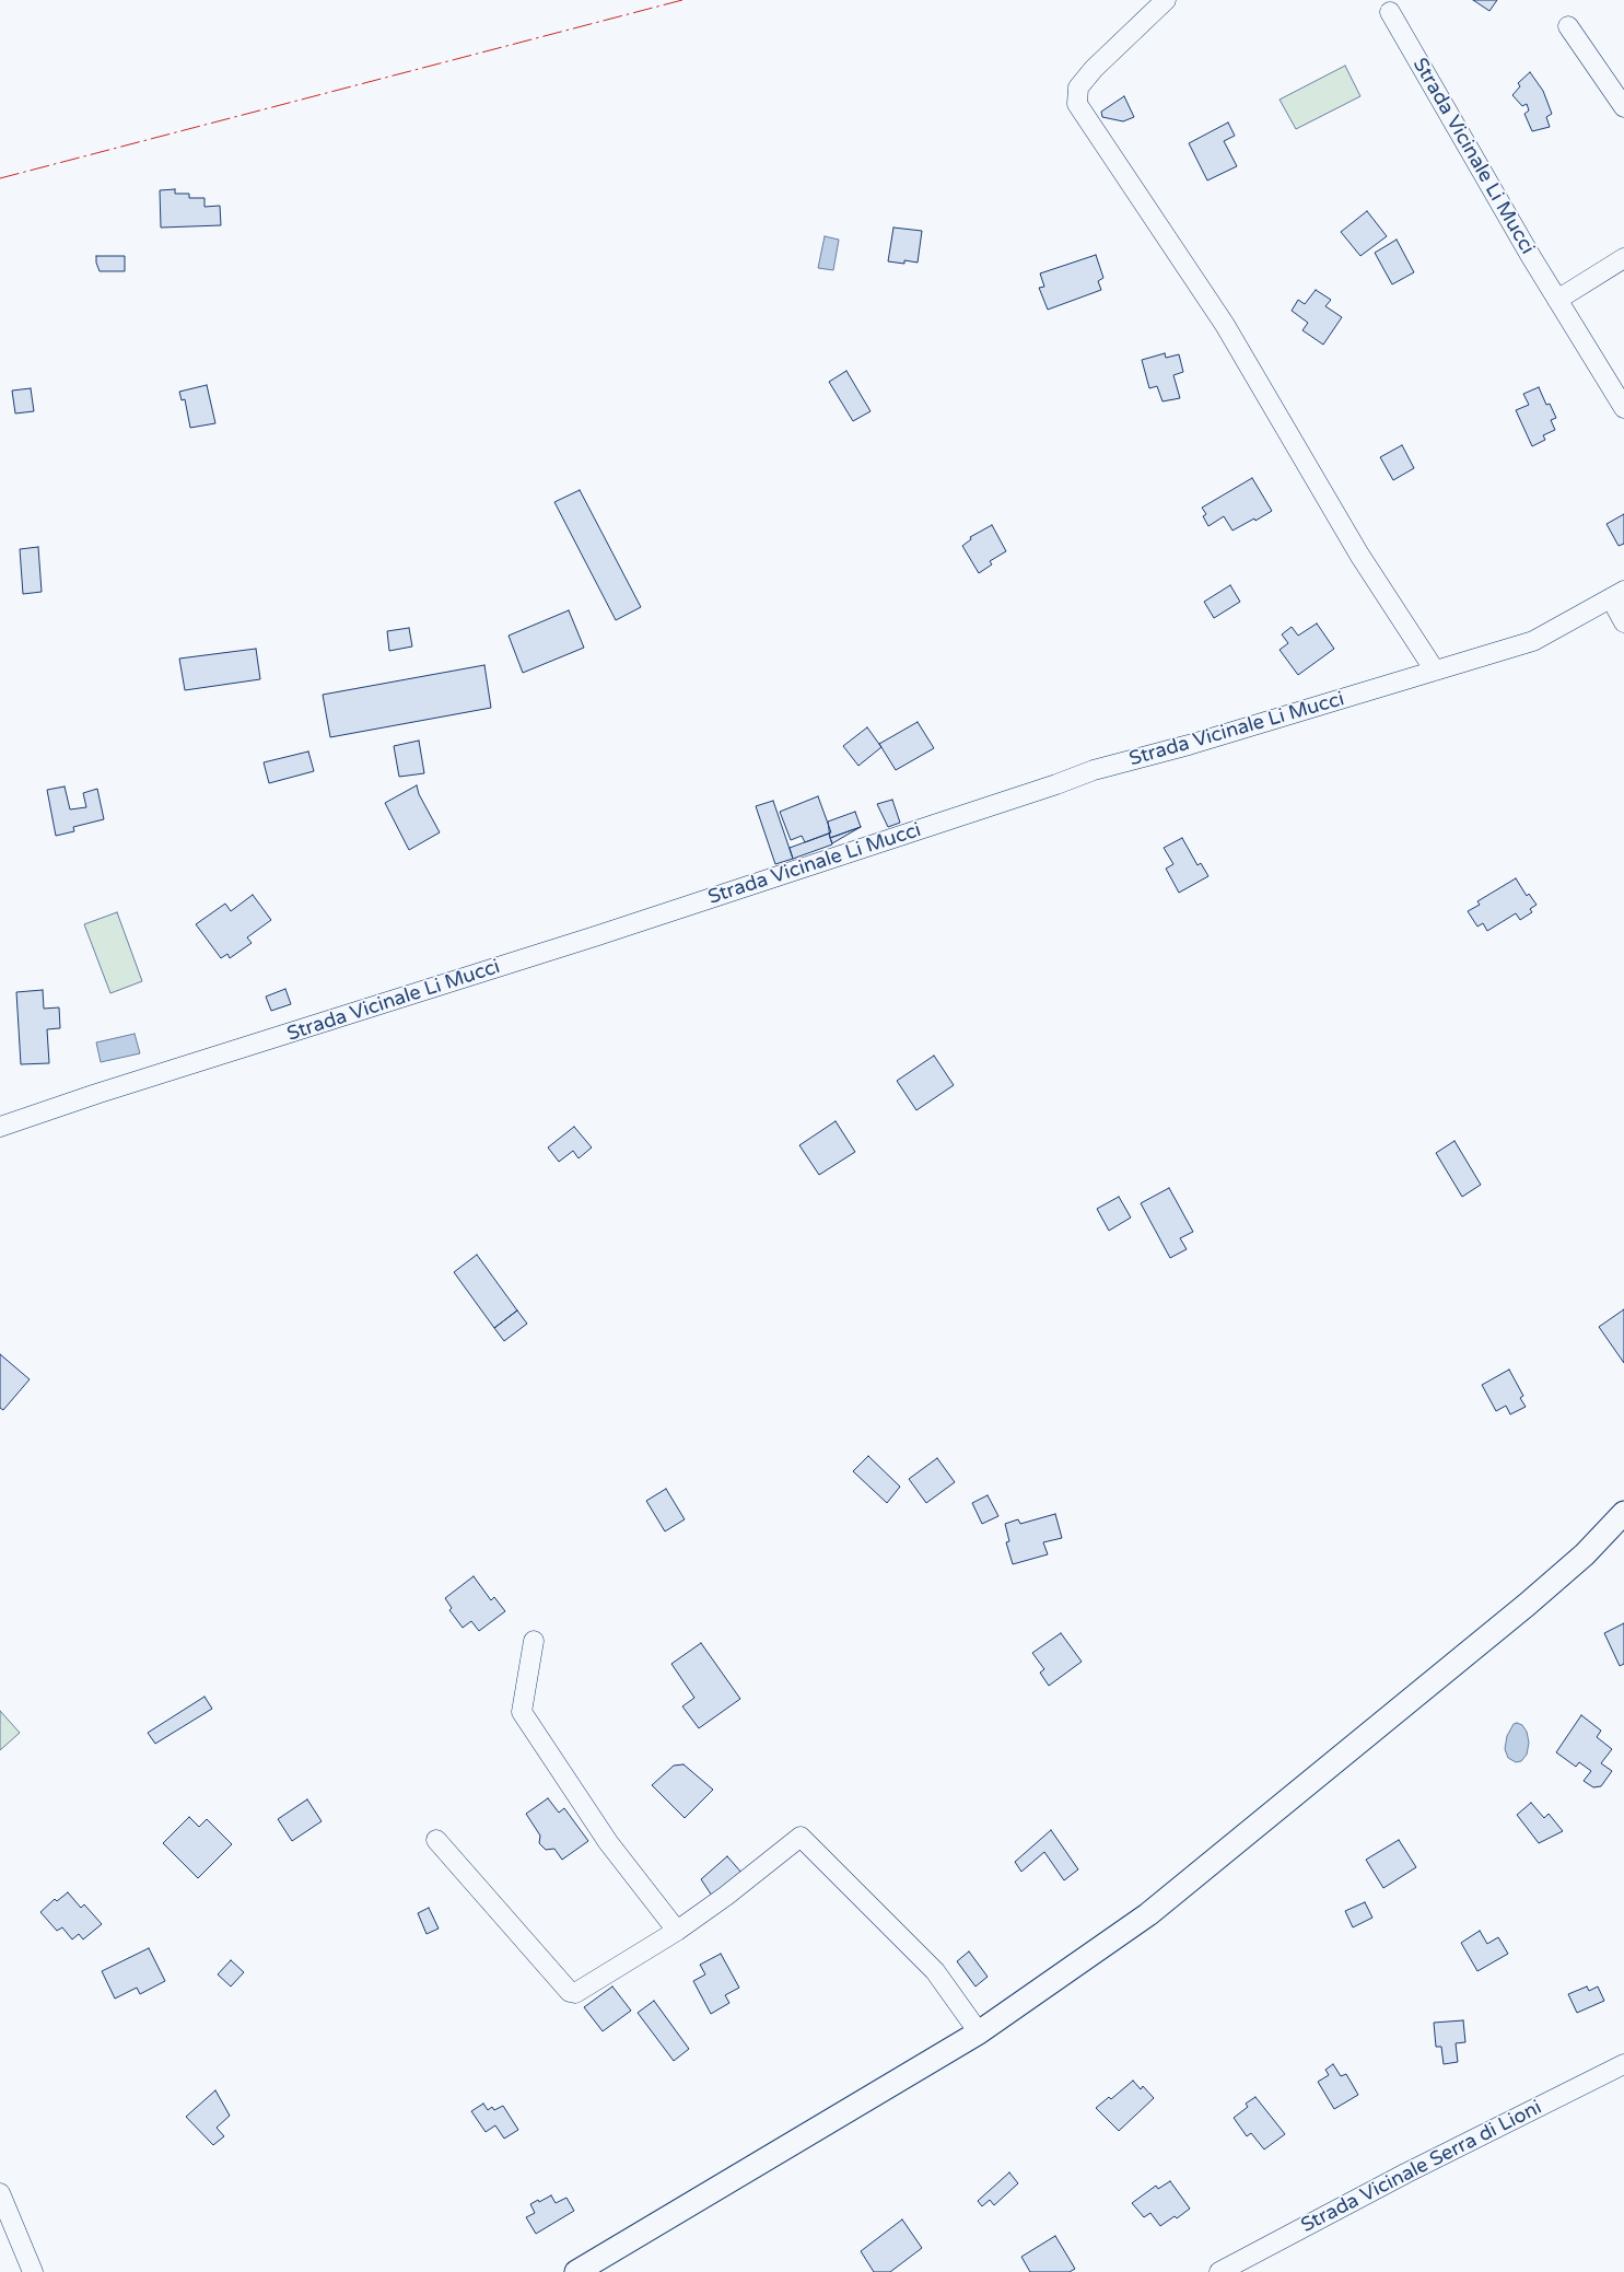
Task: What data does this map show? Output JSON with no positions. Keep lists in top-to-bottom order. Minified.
{"streets":{"street":["Strada Vicinale Li Mucci","Strada Vicinale Serra di Lioni"]}}
